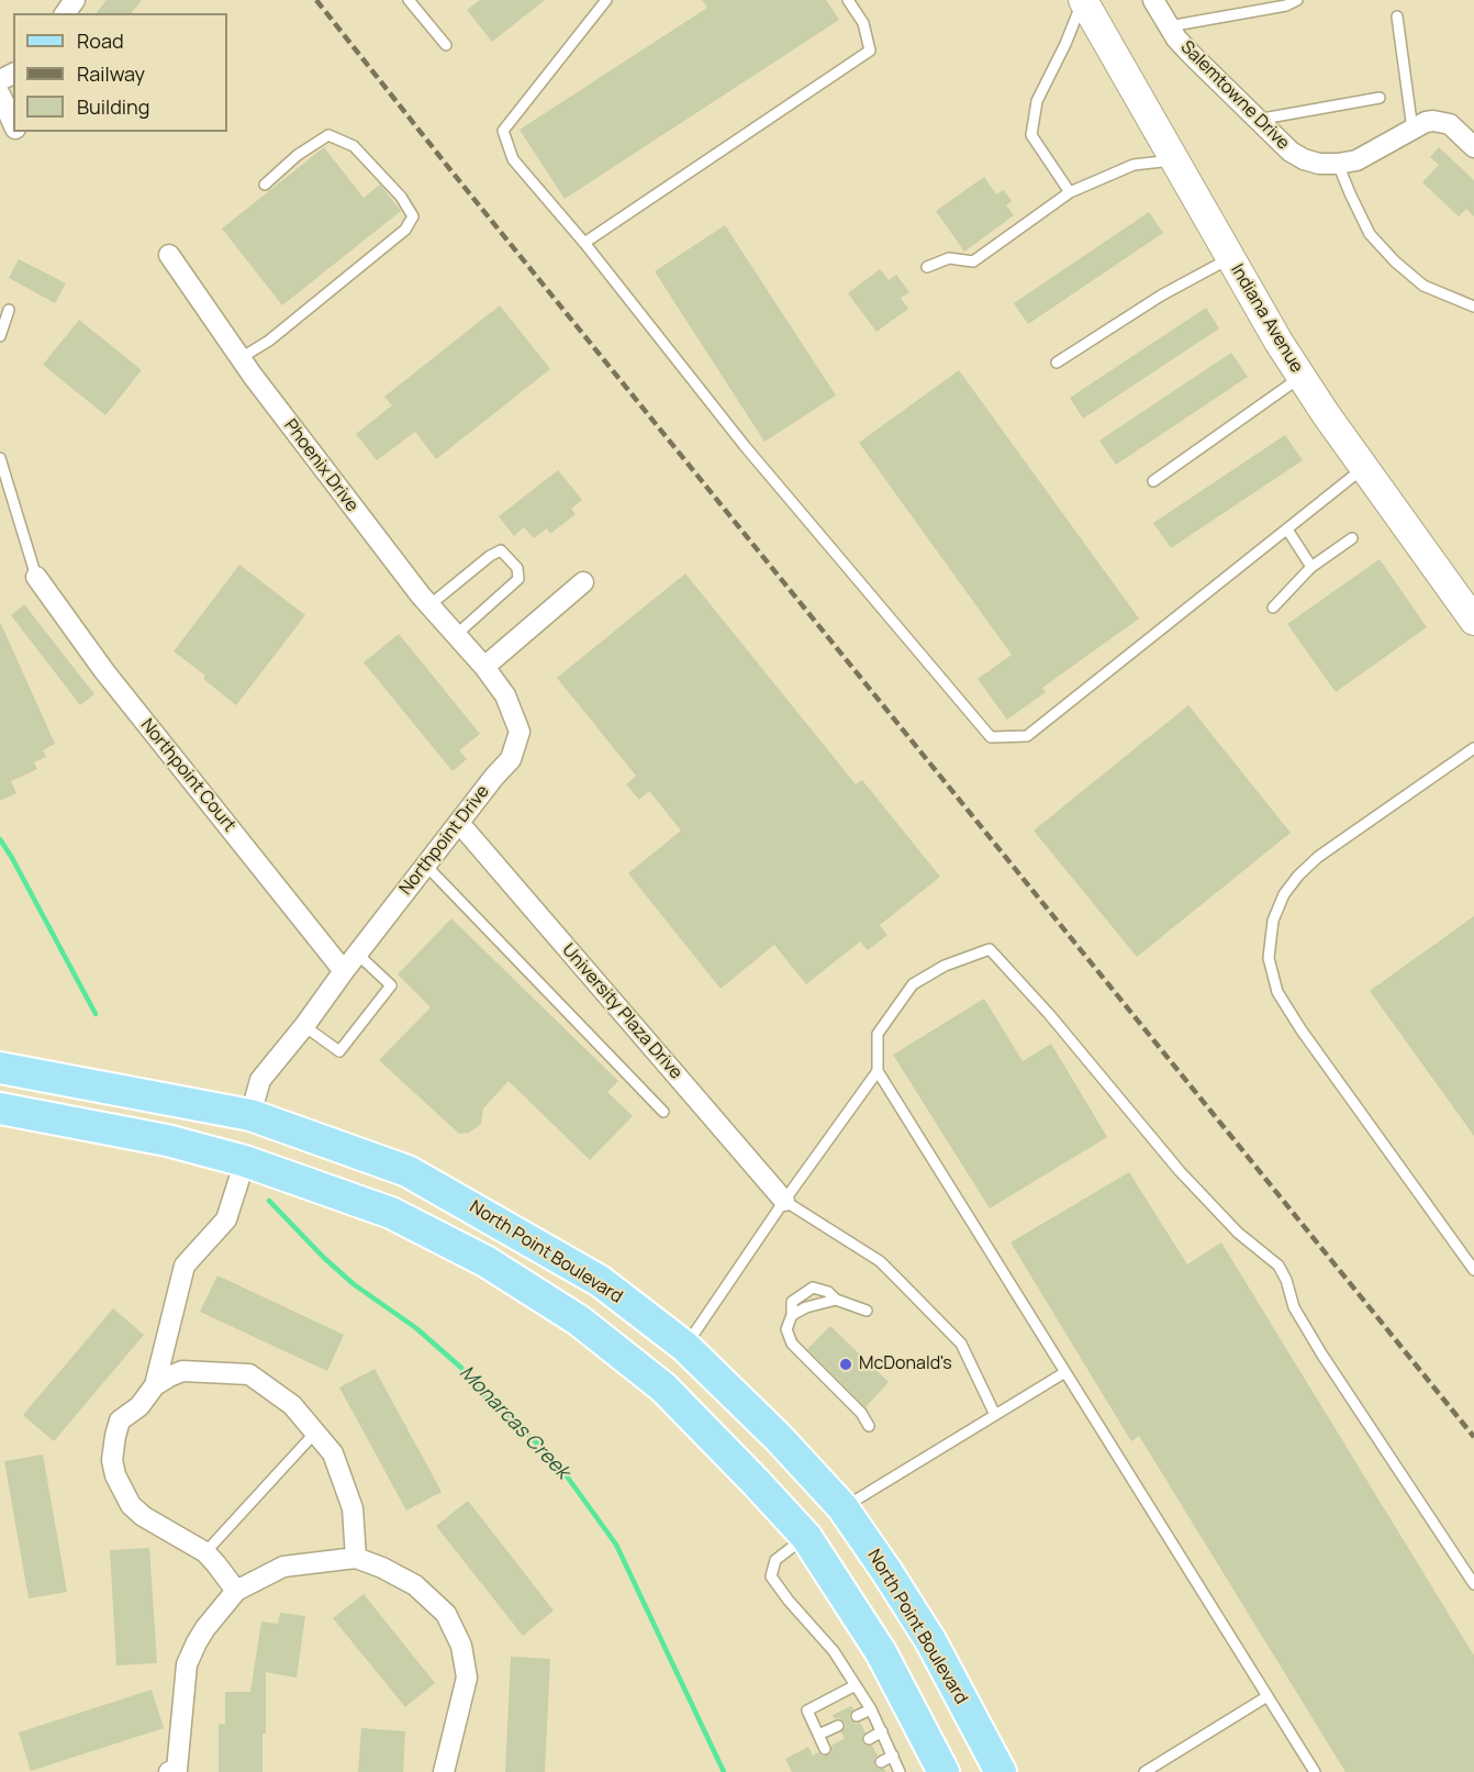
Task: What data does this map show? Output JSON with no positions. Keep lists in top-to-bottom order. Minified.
{"streets":{"main road":["Indiana Avenue","North Point Boulevard"],"street":["Salemtowne Drive","Phoenix Drive","Northpoint Court","Northpoint Drive","University Plaza Drive"]},"crossings":[["Phoenix Drive","Northpoint Drive"],["Northpoint Court","Northpoint Drive"],["Northpoint Drive","University Plaza Drive"],["Northpoint Drive","North Point Boulevard"]],"water":["Monarcas Creek"],"places":["McDonald's"],"legend":["Road","Railway","Building"]}
